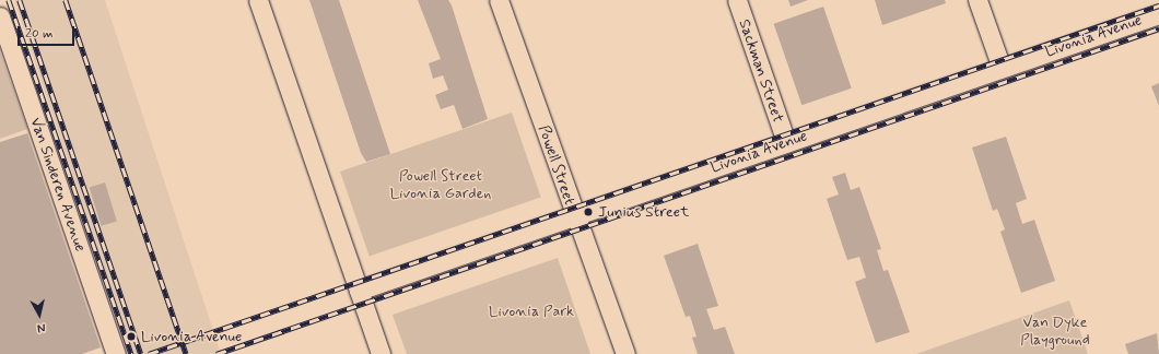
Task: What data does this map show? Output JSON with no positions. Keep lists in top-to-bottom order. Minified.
{"streets":{"street":["Livonia Avenue","Sackman Street","Powell Street","Van Sinderen Avenue"]},"crossings":[["Livonia Avenue","Sackman Street"],["Livonia Avenue","Powell Street"]],"parks":["Powell Street Livonia Garden","Livonia Park","Van Dyke Playground"],"places":["Junius Street","Livonia Avenue"],"scale_bar":"20 m","north":"bottom"}
